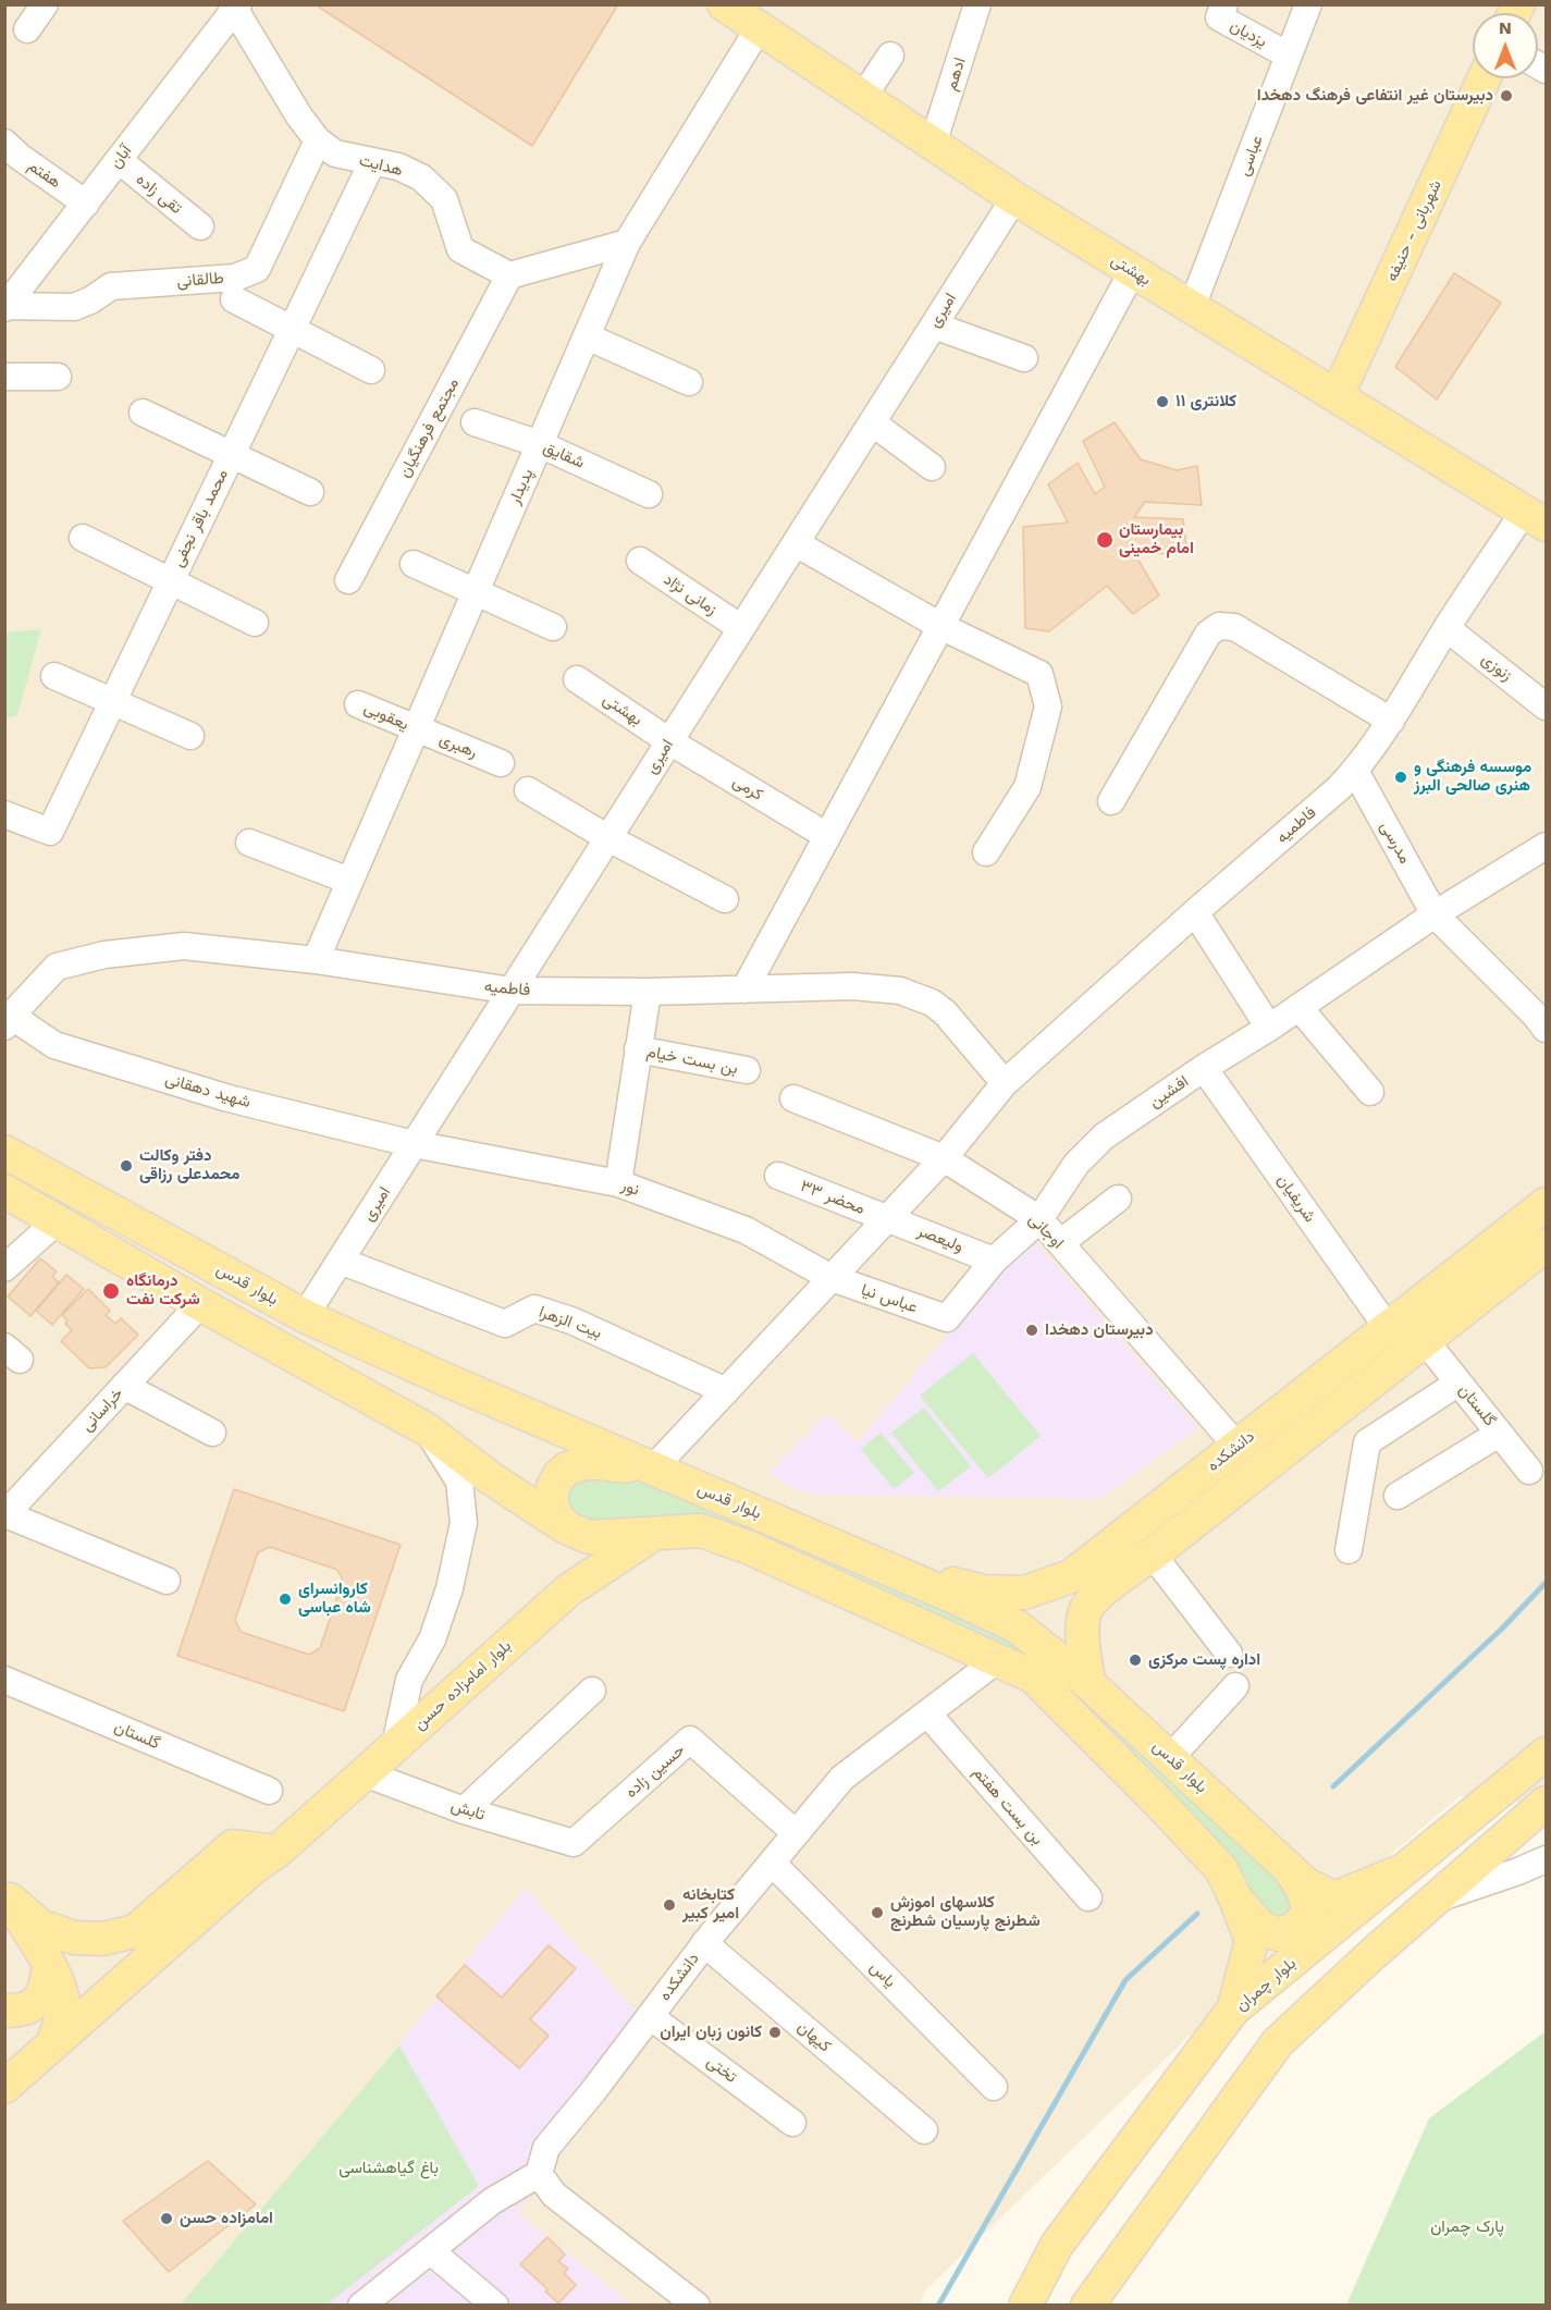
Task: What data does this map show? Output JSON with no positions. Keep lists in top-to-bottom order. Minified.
{"streets":{"main road":["شهربانی - حنیفه","بهشتی","بلوار قدس","دانشکده","بلوار امامزاده حسن","بلوار چمران"],"street":["یزدیان","ادهم","عباسی","آبان","هدایت","هفتم","تقی زاده","طالقانی","امیری","مجتمع فرهنگیان","شقایق","پدیدار","محمد باقر نجفی","زمانی نژاد","زنوزی","یعقوبی","رهبری","کرمی","فاطمیه","مدرسی","بن بست خیام","شهید دهقانی","افشین","نور","محضر ۳۳","شریفیان","اوجانی","ولیعصر","عباس نیا","بیت الزهرا","گلستان","خراسانی","حسین زاده","بن بست هفتم","تابش","یاس","کیهان","تختی"]},"crossings":[["یزدیان","عباسی"],["ادهم","بهشتی"],["عباسی","بهشتی"],["آبان","هدایت"],["آبان","هفتم"],["آبان","تقی زاده"],["آبان","طالقانی"],["هدایت","طالقانی"],["هدایت","مجتمع فرهنگیان"],["هدایت","محمد باقر نجفی"],["شهربانی - حنیفه","بهشتی"],["بهشتی","امیری"],["بهشتی","پدیدار"],["بهشتی","کرمی"],["بهشتی","فاطمیه"],["امیری","زمانی نژاد"],["امیری","کرمی"],["امیری","فاطمیه"],["امیری","شهید دهقانی"],["امیری","نور"],["امیری","بلوار قدس"],["امیری","بیت الزهرا"],["شقایق","پدیدار"],["پدیدار","یعقوبی"],["پدیدار","رهبری"],["پدیدار","فاطمیه"],["زنوزی","فاطمیه"],["یعقوبی","رهبری"],["فاطمیه","مدرسی"],["فاطمیه","شهید دهقانی"],["فاطمیه","نور"],["فاطمیه","محضر ۳۳"],["فاطمیه","اوجانی"],["فاطمیه","ولیعصر"],["فاطمیه","بلوار قدس"],["فاطمیه","عباس نیا"],["فاطمیه","بیت الزهرا"],["مدرسی","افشین"],["شهید دهقانی","نور"],["افشین","شریفیان"],["افشین","اوجانی"],["افشین","ولیعصر"],["افشین","عباس نیا"],["نور","عباس نیا"],["محضر ۳۳","ولیعصر"],["شریفیان","دانشکده"],["اوجانی","دانشکده"],["بلوار قدس","دانشکده"],["بلوار قدس","بلوار چمران"],["گلستان","دانشکده"],["دانشکده","حسین زاده"],["دانشکده","بن بست هفتم"],["دانشکده","یاس"],["دانشکده","کیهان"],["دانشکده","تختی"],["بلوار امامزاده حسن","تابش"],["حسین زاده","تابش"]],"parks":["باغ گیاهشناسی","پارک چمران"],"places":["دبیرستان غیر انتفاعی فرهنگ دهخدا","کلانتری ۱۱","بیمارستان امام خمینی","موسسه فرهنگی و هنری صالحی البرز","دفتر وکالت محمدعلی رزاقی","درمانگاه شرکت نفت","دبیرستان دهخدا","کاروانسرای شاه عباسی","اداره پست مرکزی","کتابخانه امیر کبیر","کلاسهای اموزش شطرنج پارسیان شطرنج","کانون زبان ایران","امامزاده حسن"],"north":"top"}
